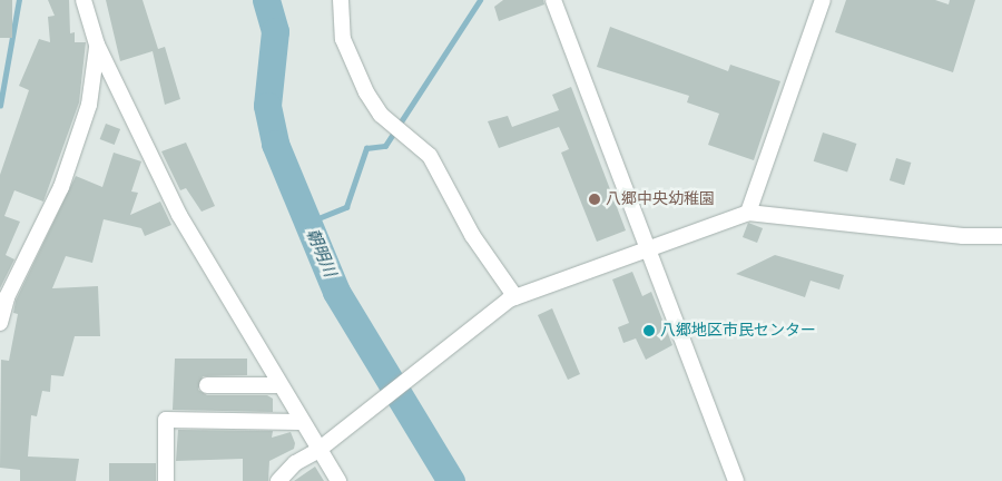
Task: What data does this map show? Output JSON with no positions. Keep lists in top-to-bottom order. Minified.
{"water":["朝明川"],"places":["八郷中央幼稚園","八郷地区市民センター"]}
